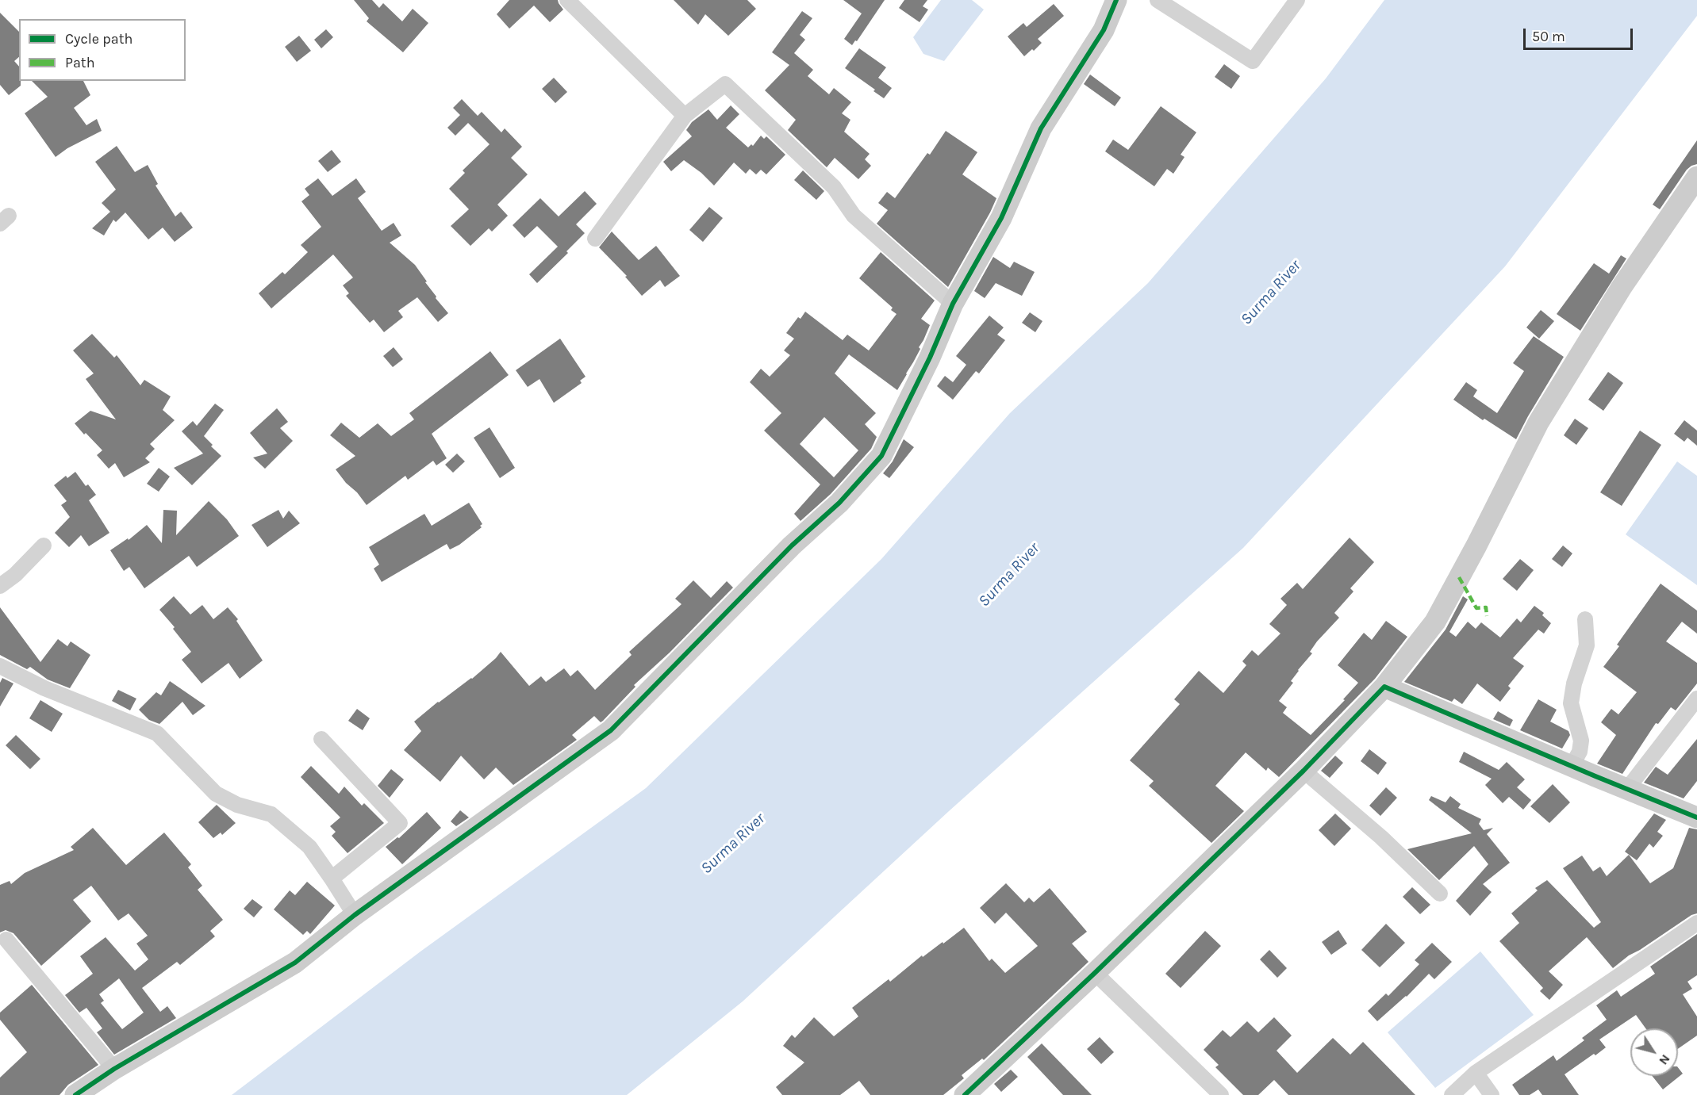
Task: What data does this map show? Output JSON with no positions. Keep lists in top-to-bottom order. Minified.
{"water":["Surma River"],"legend":["Cycle path","Path"],"scale_bar":"50 m","north":"bottom right"}
